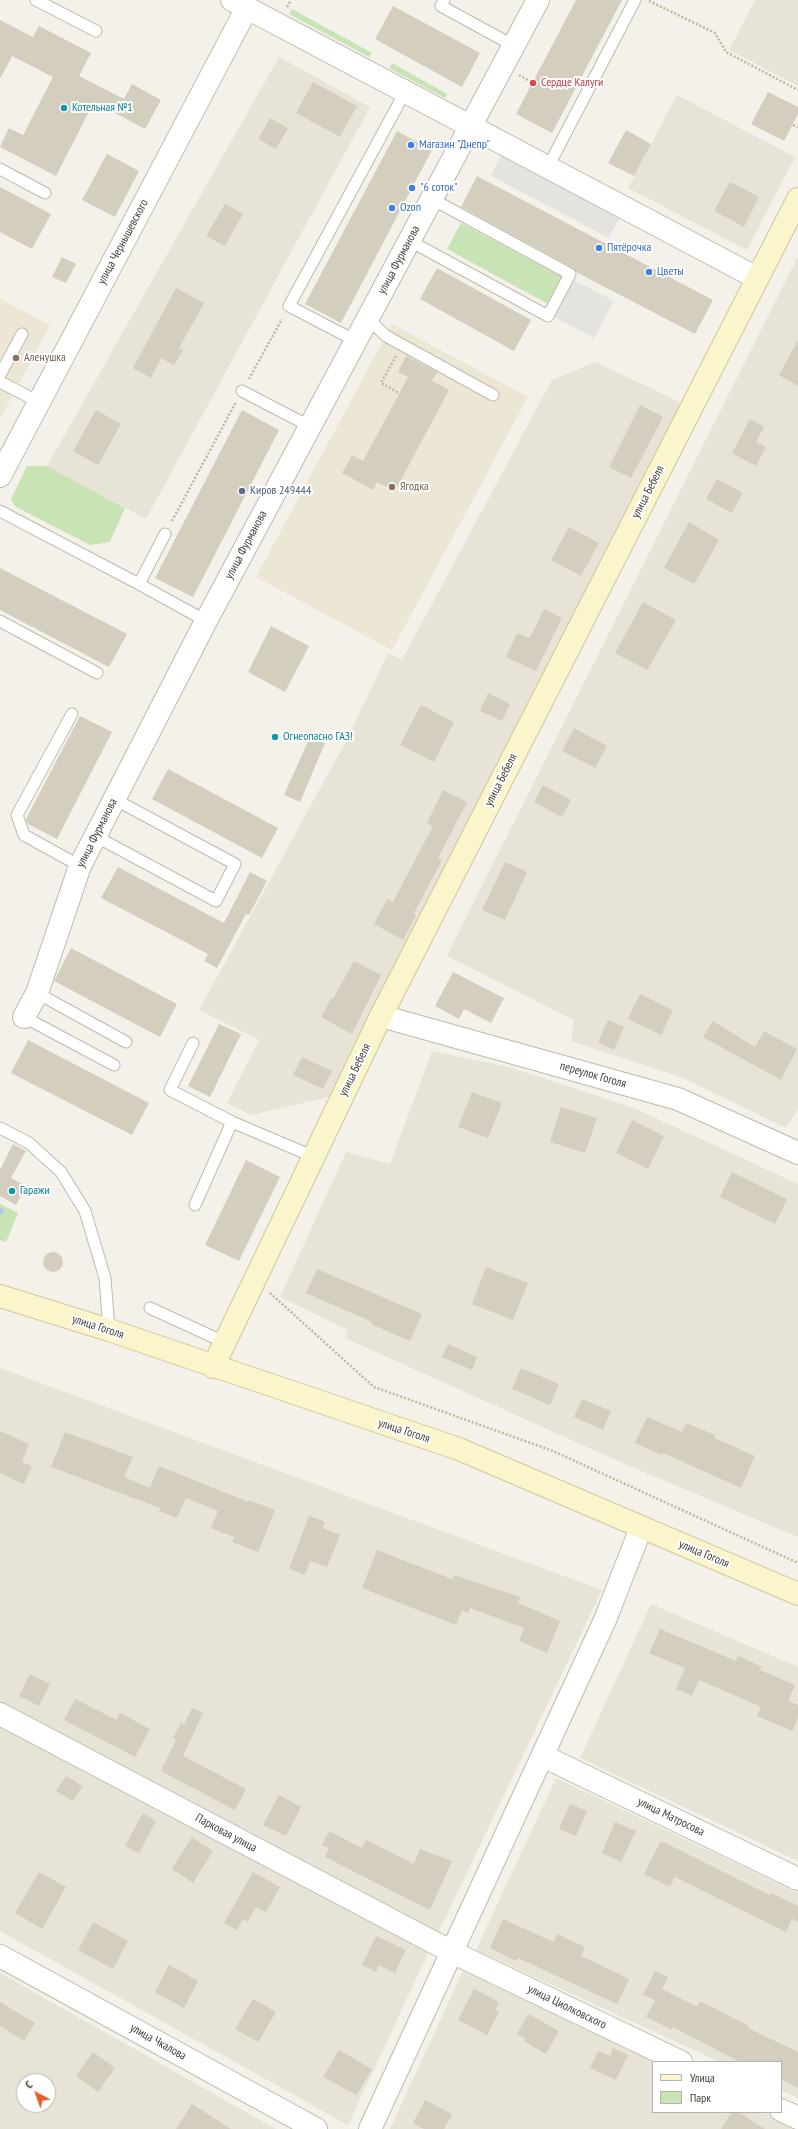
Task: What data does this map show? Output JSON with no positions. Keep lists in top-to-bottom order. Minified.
{"streets":{"street":["улица Чернышевского","улица Фурманова","улица Бебеля","переулок Гоголя","улица Гоголя","улица Матросова","Парковая улица","улица Циолковского","улица Чкалова"]},"crossings":[["улица Бебеля","переулок Гоголя"],["улица Бебеля","улица Гоголя"],["Парковая улица","улица Циолковского"]],"places":["Сердце Калуги","Котельная №1","Магазин \"Днепр\"","\"6 соток\"","Ozon","Пятёрочка","Цветы","Аленушка","Ягодка","Киров 249444","Огнеопасно ГАЗ!","Гаражи"],"legend":["Улица","Парк"],"north":"top left"}
